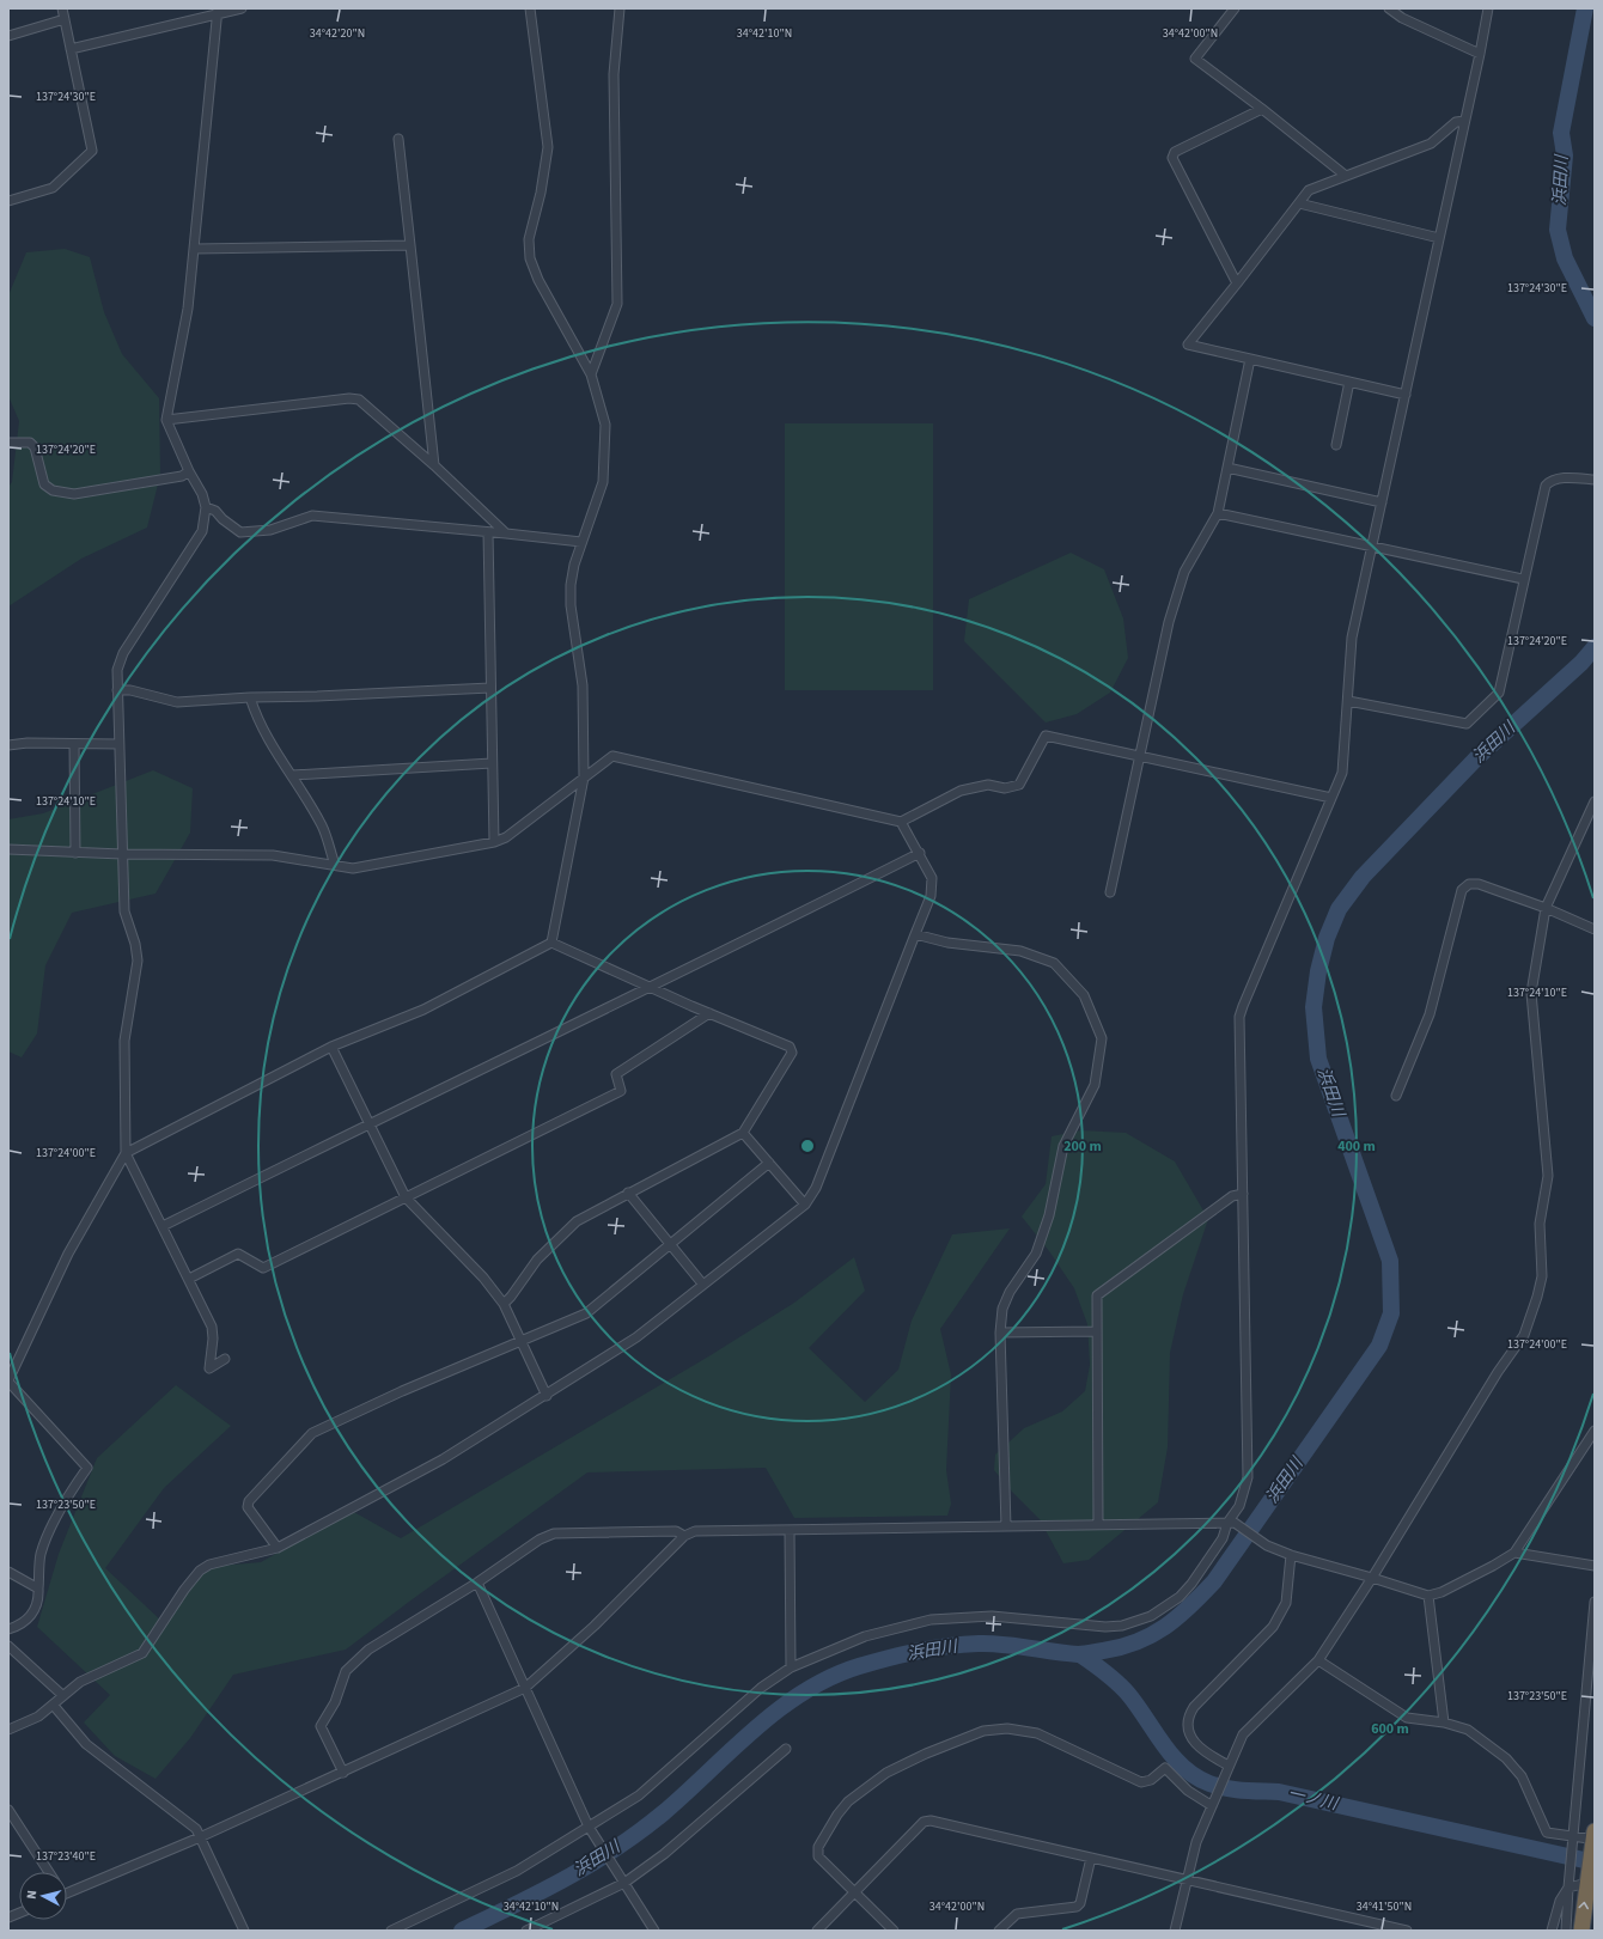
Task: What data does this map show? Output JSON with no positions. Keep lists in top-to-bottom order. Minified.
{"water":["浜田川","一ノ川"],"north":"left","coordinates":["34°42'20\"N","34°42'10\"N","34°42'00\"N","137°24'30\"E","137°24'20\"E","137°24'10\"E","137°24'00\"E","137°23'50\"E","137°23'40\"E","34°41'50\"N"],"rings":["200 m","400 m","600 m"]}
